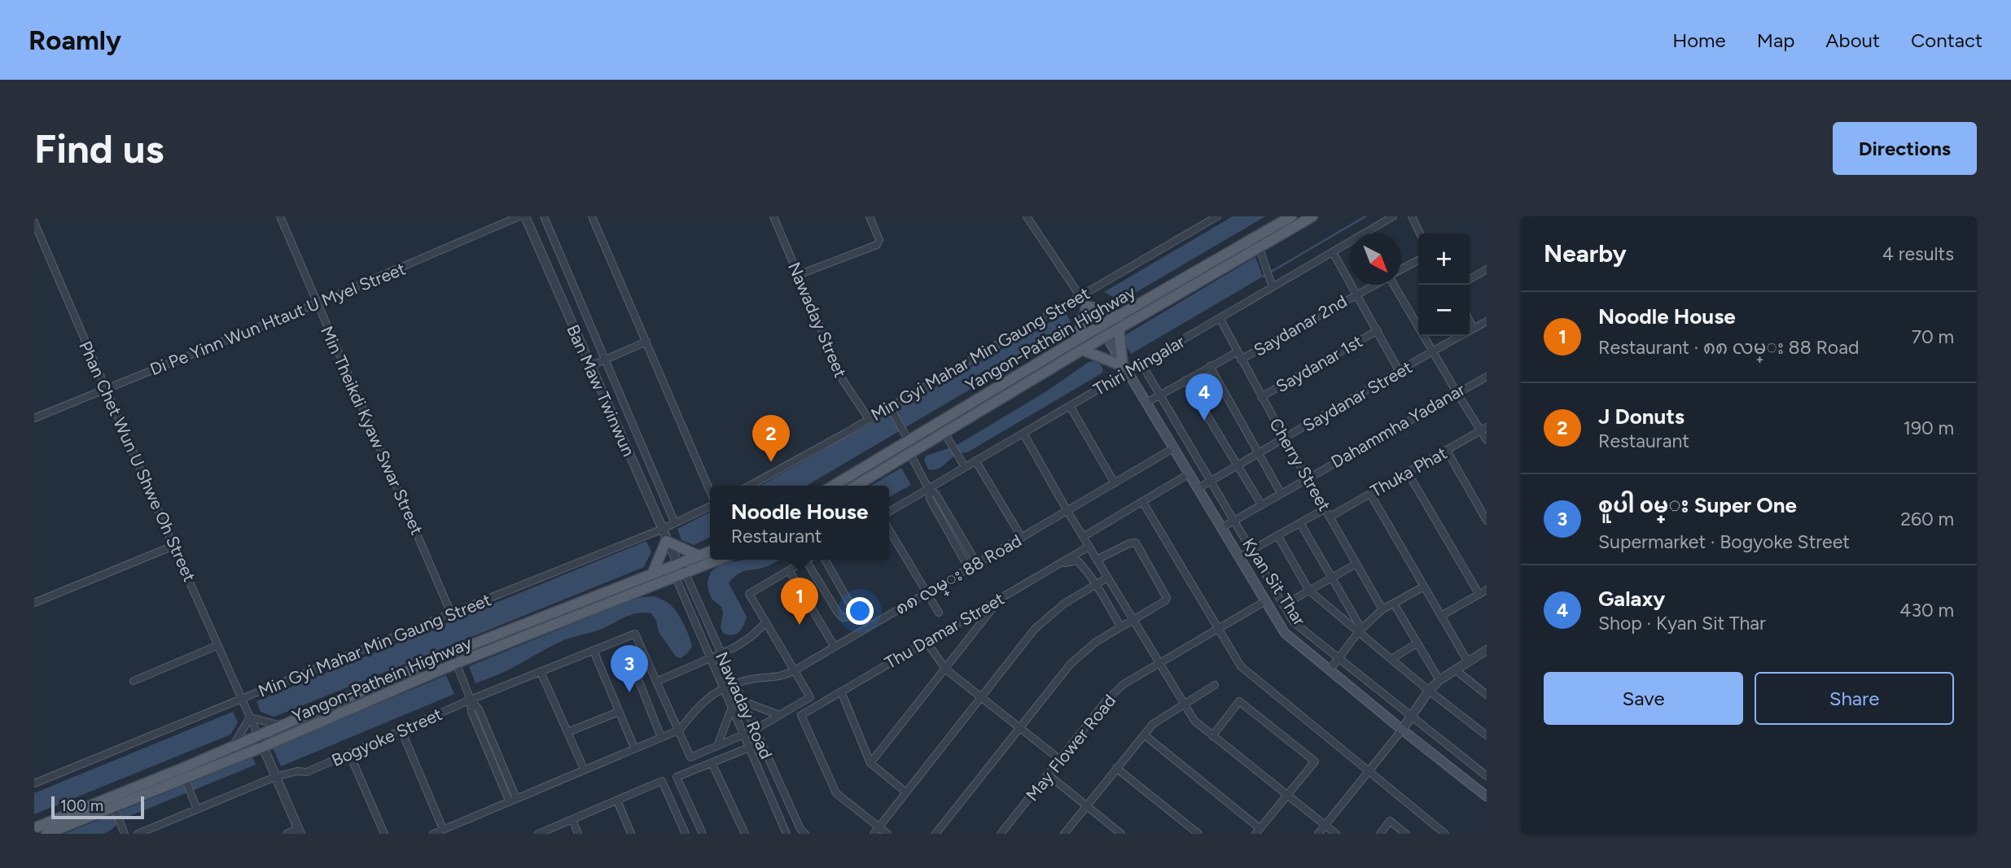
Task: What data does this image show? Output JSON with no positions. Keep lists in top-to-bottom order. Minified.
{"streets":{"main road":["Yangon-Pathein Highway","Kyan Sit Thar"],"street":["Di Pe Yinn Wun Htaut U Myel Street","Nawaday Street","Saydanar 2nd","Min Gyi Mahar Min Gaung Street","Saydanar 1st","Thiri Mingalar","Ban Maw Twinwun","Saydanar Street","Dahammha Yadanar","Min Theikdi Kyaw Swar Street","Phan Chet Wun U Shwe Oh Street","Cherry Street","Thuka Phat","၈၈ လမ္း 88 Road","Thu Damar Street","Nawaday Road","Bogyoke Street","May Flower Road"]},"crossings":[["Di Pe Yinn Wun Htaut U Myel Street","Min Theikdi Kyaw Swar Street"],["Di Pe Yinn Wun Htaut U Myel Street","Phan Chet Wun U Shwe Oh Street"],["Nawaday Street","Min Gyi Mahar Min Gaung Street"],["Saydanar 2nd","Cherry Street"],["Yangon-Pathein Highway","Ban Maw Twinwun"],["Yangon-Pathein Highway","Phan Chet Wun U Shwe Oh Street"],["Yangon-Pathein Highway","Kyan Sit Thar"],["Yangon-Pathein Highway","Nawaday Road"],["Min Gyi Mahar Min Gaung Street","Ban Maw Twinwun"],["Min Gyi Mahar Min Gaung Street","Min Theikdi Kyaw Swar Street"],["Min Gyi Mahar Min Gaung Street","Phan Chet Wun U Shwe Oh Street"],["Saydanar 1st","Cherry Street"],["Thiri Mingalar","Cherry Street"],["Thiri Mingalar","Kyan Sit Thar"],["Ban Maw Twinwun","Nawaday Road"],["Saydanar Street","Cherry Street"],["Saydanar Street","Kyan Sit Thar"],["Dahammha Yadanar","Cherry Street"],["Dahammha Yadanar","Kyan Sit Thar"],["Cherry Street","Thuka Phat"],["၈၈ လမ္း 88 Road","Kyan Sit Thar"],["၈၈ လမ္း 88 Road","Nawaday Road"],["Kyan Sit Thar","May Flower Road"]],"scale_bar":"100 m","north":"bottom right","page":{"header":"Roamly","nav":["Home","Map","About","Contact"],"buttons":["Directions",["Save","Share"]],"title":"Find us","heading":["Nearby","4 results"],"map_buttons":["+","−"],"list":[{"mark":"1","name":"Noodle House","note":"Restaurant · ၈၈ လမ္း 88 Road","value":"70 m"},{"mark":"2","name":"J Donuts","note":"Restaurant","value":"190 m"},{"mark":"3","name":"စူပါ ၀မ္း Super One","note":"Supermarket · Bogyoke Street","value":"260 m"},{"mark":"4","name":"Galaxy","note":"Shop · Kyan Sit Thar","value":"430 m"}],"pins":["4","2","1","3"],"popup":["Noodle House","Restaurant"],"scale":"100 m"}}
